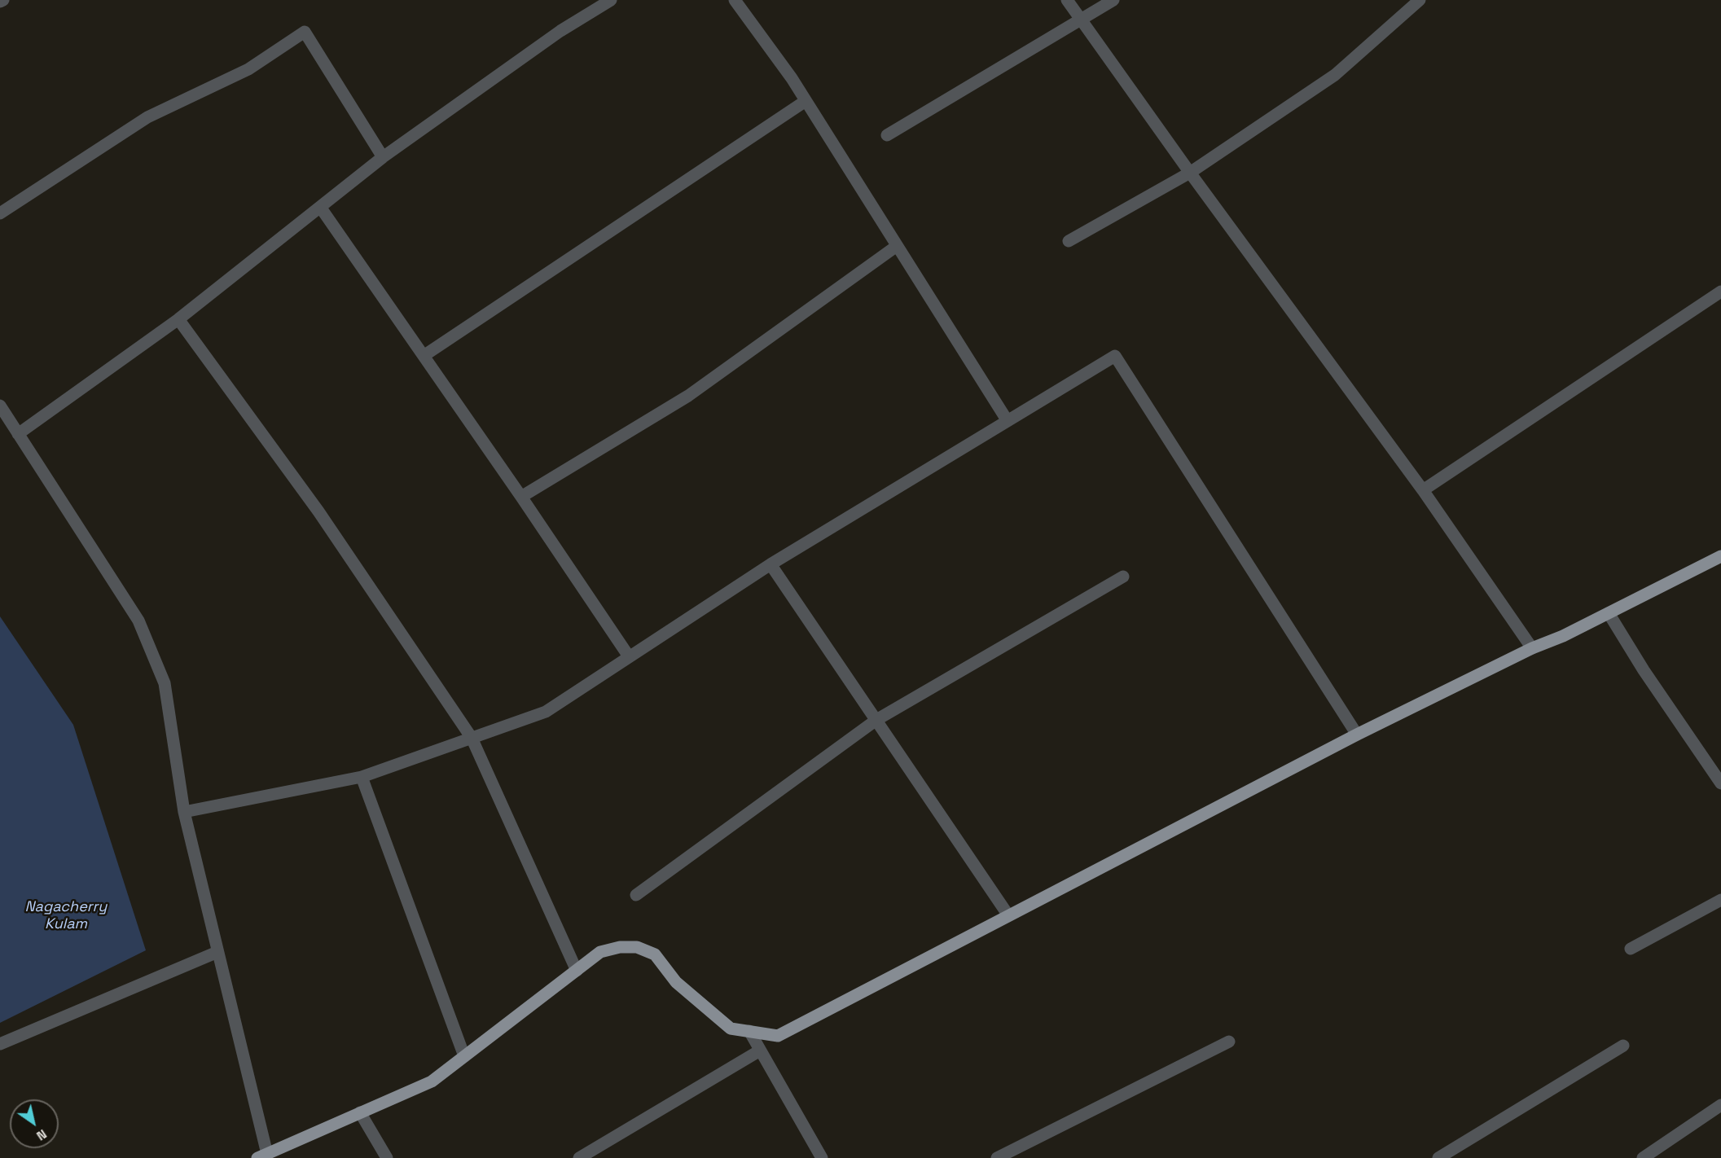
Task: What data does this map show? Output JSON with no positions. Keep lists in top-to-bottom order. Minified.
{"water":["Nagacherry Kulam"],"north":"bottom right"}
